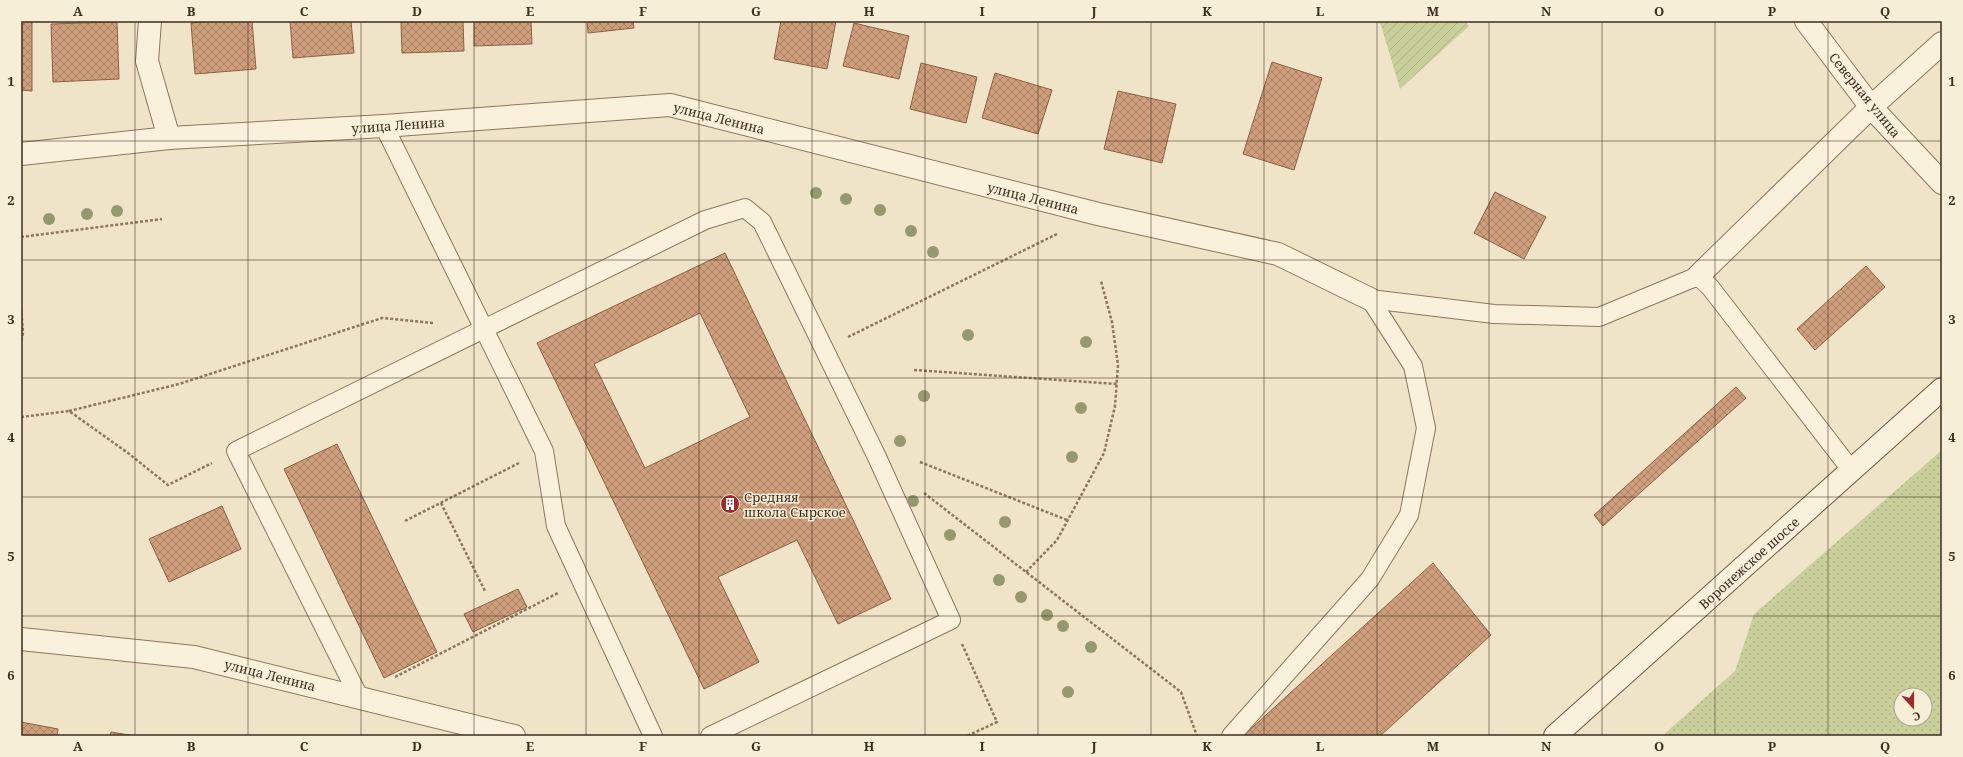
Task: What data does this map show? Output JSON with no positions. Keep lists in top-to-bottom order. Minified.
{"streets":{"street":["Северная улица","улица Ленина","Воронежское шоссе"]},"places":{"building":["Средняя школа Сырское"]},"north":"bottom","grid":{"columns":["A","B","C","D","E","F","G","H","I","J","K","L","M","N","O","P","Q"],"rows":["1","2","3","4","5","6"]}}
